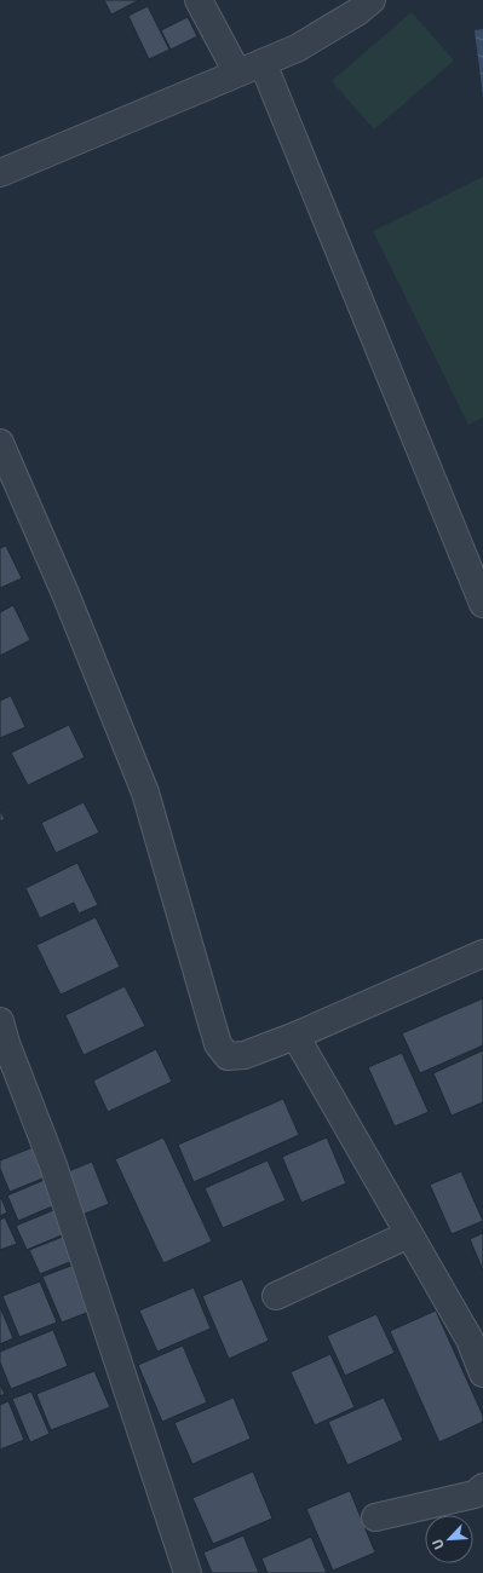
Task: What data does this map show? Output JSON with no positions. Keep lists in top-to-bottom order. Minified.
{"north":"bottom left"}
